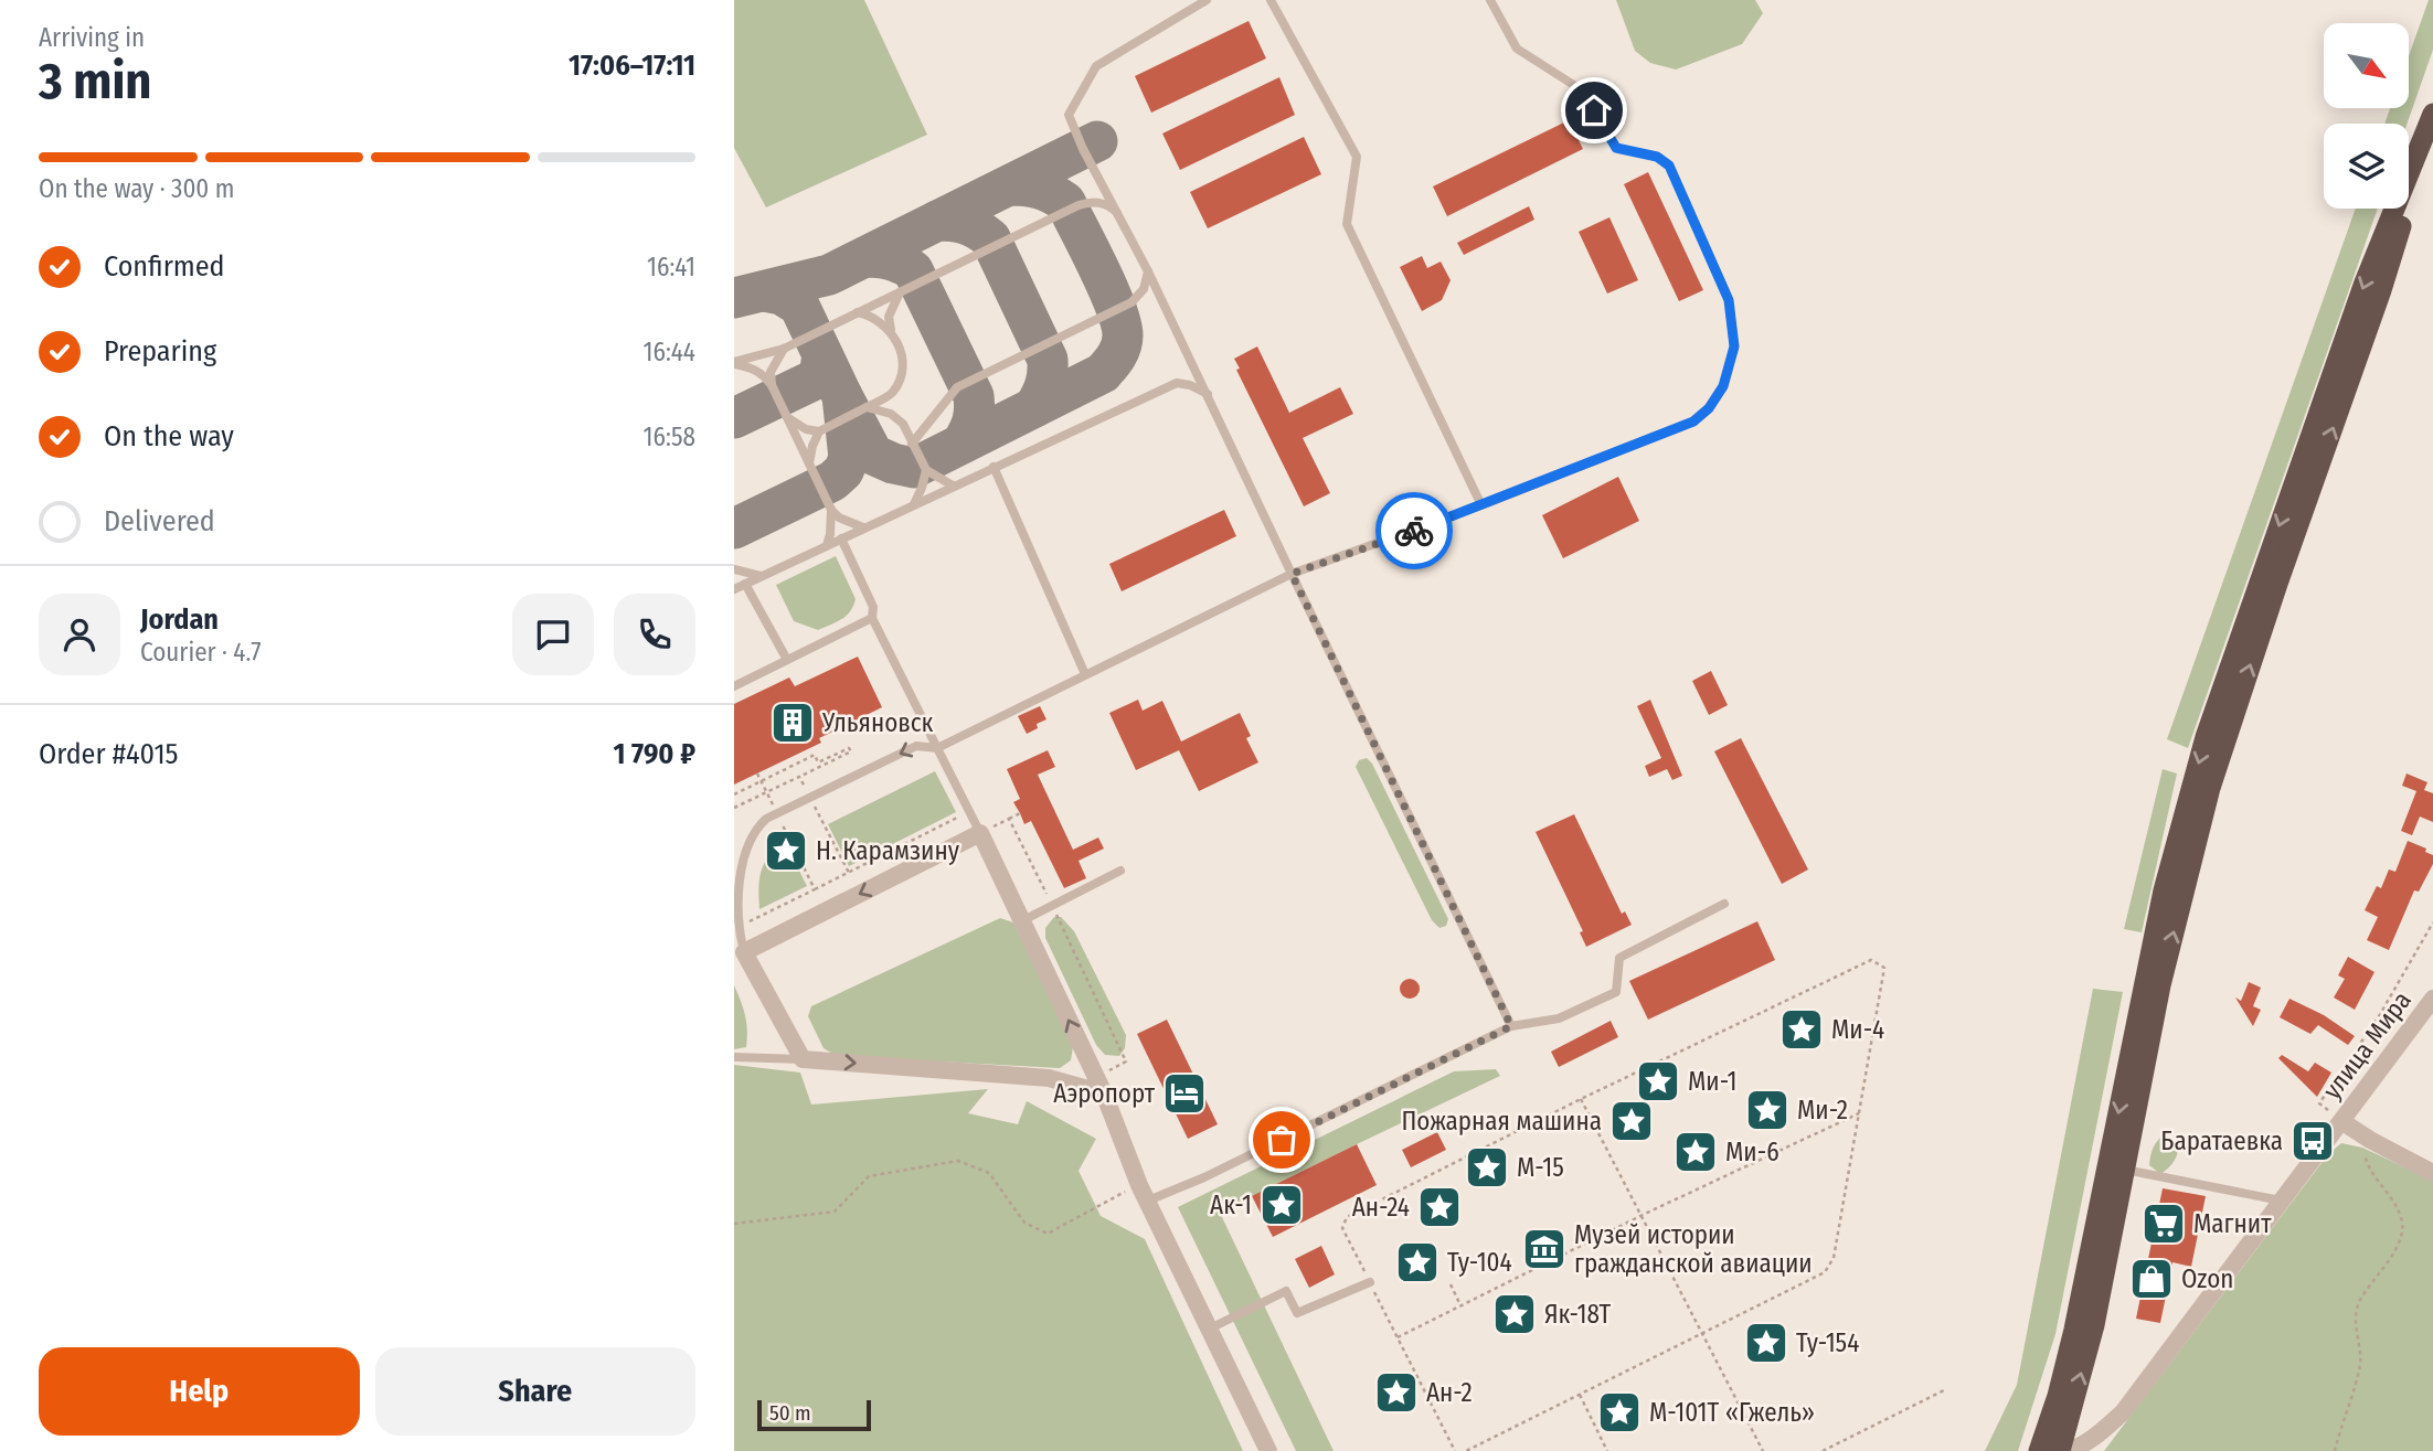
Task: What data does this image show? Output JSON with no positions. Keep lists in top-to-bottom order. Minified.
{"streets":{"street":["улица Мира"]},"places":{"building":["Ульяновск"],"place":["Н. Карамзину","Ми-4","Ми-1","Ми-2","Пожарная машина","Ми-6","М-15","Ак-1","Ан-24","Ту-104","Як-18Т","Ту-154","Ан-2","М-101Т «Гжель»"],"hotel":["Аэропорт"],"bus stop":["Баратаевка"],"supermarket":["Магнит"],"museum":["Музей истории гражданской авиации"],"shop":["Ozon"]},"scale_bar":"50 m","north":"bottom right","page":{"heading":["3 min","Arriving in","17:06–17:11"],"panel":["Jordan","Courier · 4.7","Order #4015","1 790 ₽"],"bar":"On the way · 300 m","list":[["Confirmed","16:41"],["Preparing","16:44"],["On the way","16:58"],"Delivered"],"buttons":["Help","Share"],"scale":"50 m"}}
